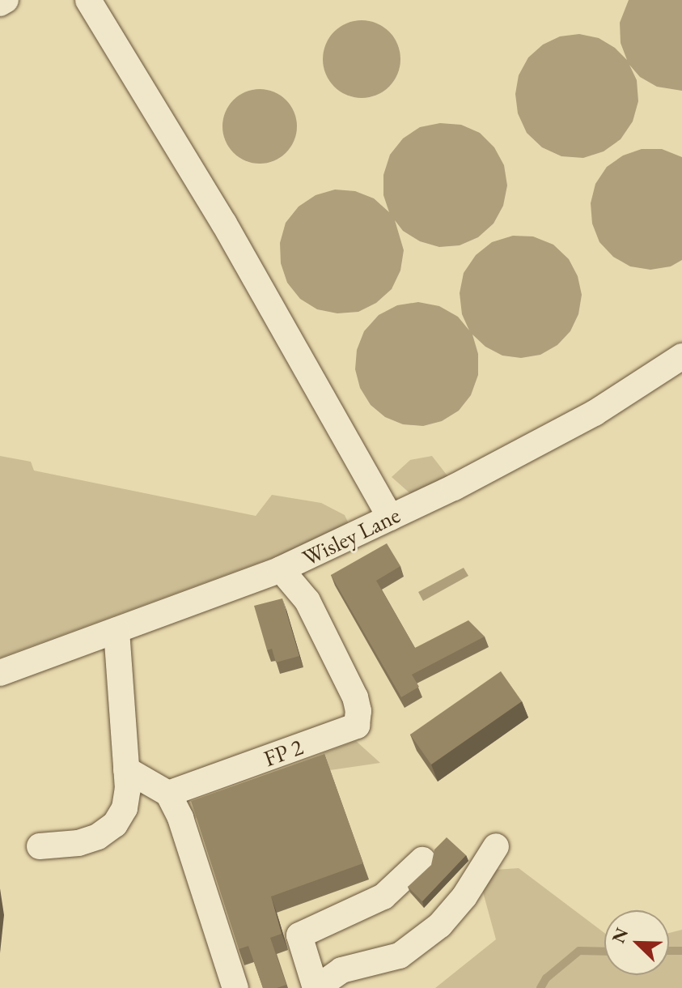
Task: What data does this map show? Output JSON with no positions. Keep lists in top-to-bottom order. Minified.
{"streets":{"street":["Wisley Lane","FP 2"]},"crossings":[["Wisley Lane","FP 2"]],"north":"top left"}
